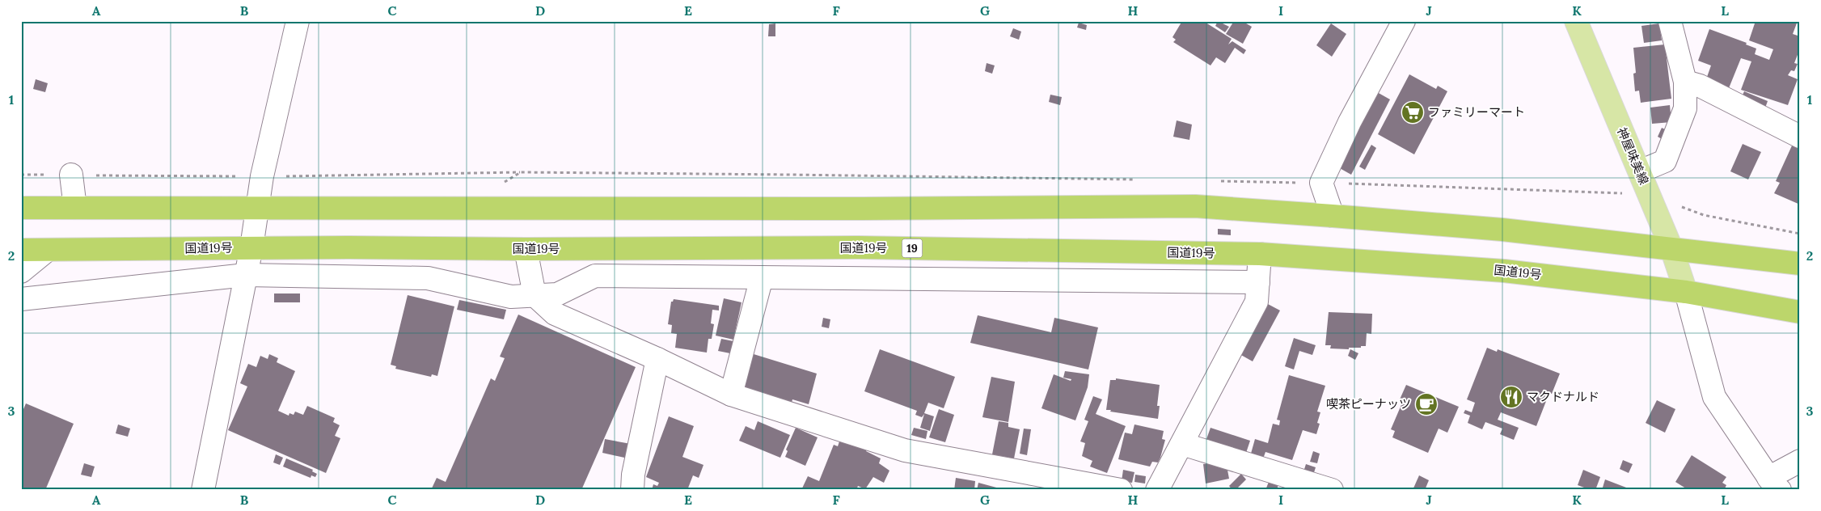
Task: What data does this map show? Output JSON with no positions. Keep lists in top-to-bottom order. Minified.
{"streets":{"highway":["国道19号","19"],"main road":["神屋味美線"]},"crossings":[["神屋味美線","国道19号"]],"places":{"supermarket":["ファミリーマート"],"restaurant":["マクドナルド"],"cafe":["喫茶ピーナッツ"]},"grid":{"columns":["A","B","C","D","E","F","G","H","I","J","K","L"],"rows":["1","2","3"]}}
